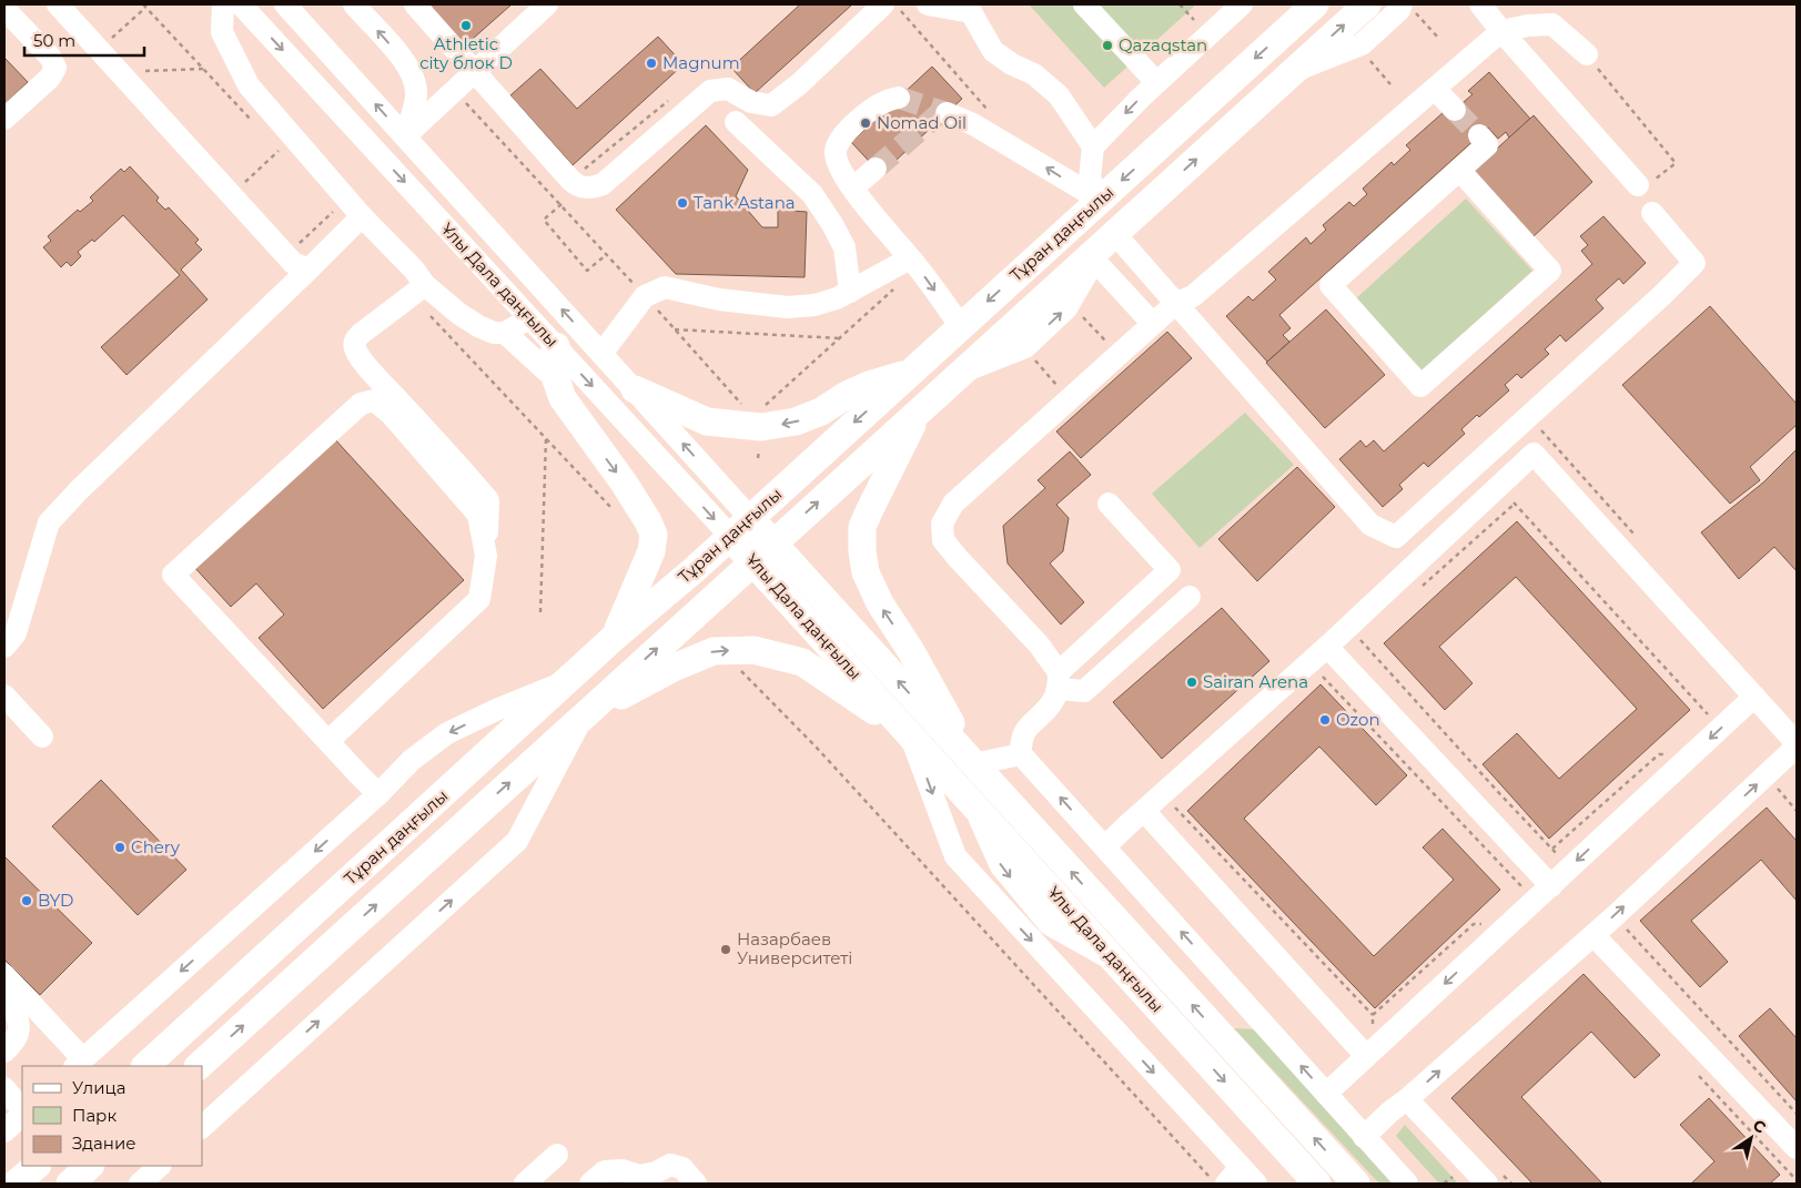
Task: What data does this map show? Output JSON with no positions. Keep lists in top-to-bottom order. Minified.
{"streets":{"main road":["Тұран даңғылы","Ұлы Дала даңғылы"]},"crossings":[["Тұран даңғылы","Ұлы Дала даңғылы"]],"places":["Athletic city блок D","Qazaqstan","Magnum","Nomad Oil","Tank Astana","Sairan Arena","Ozon","Chery","BYD","Назарбаев Университеті"],"legend":["Улица","Парк","Здание"],"scale_bar":"50 m","north":"top right"}
